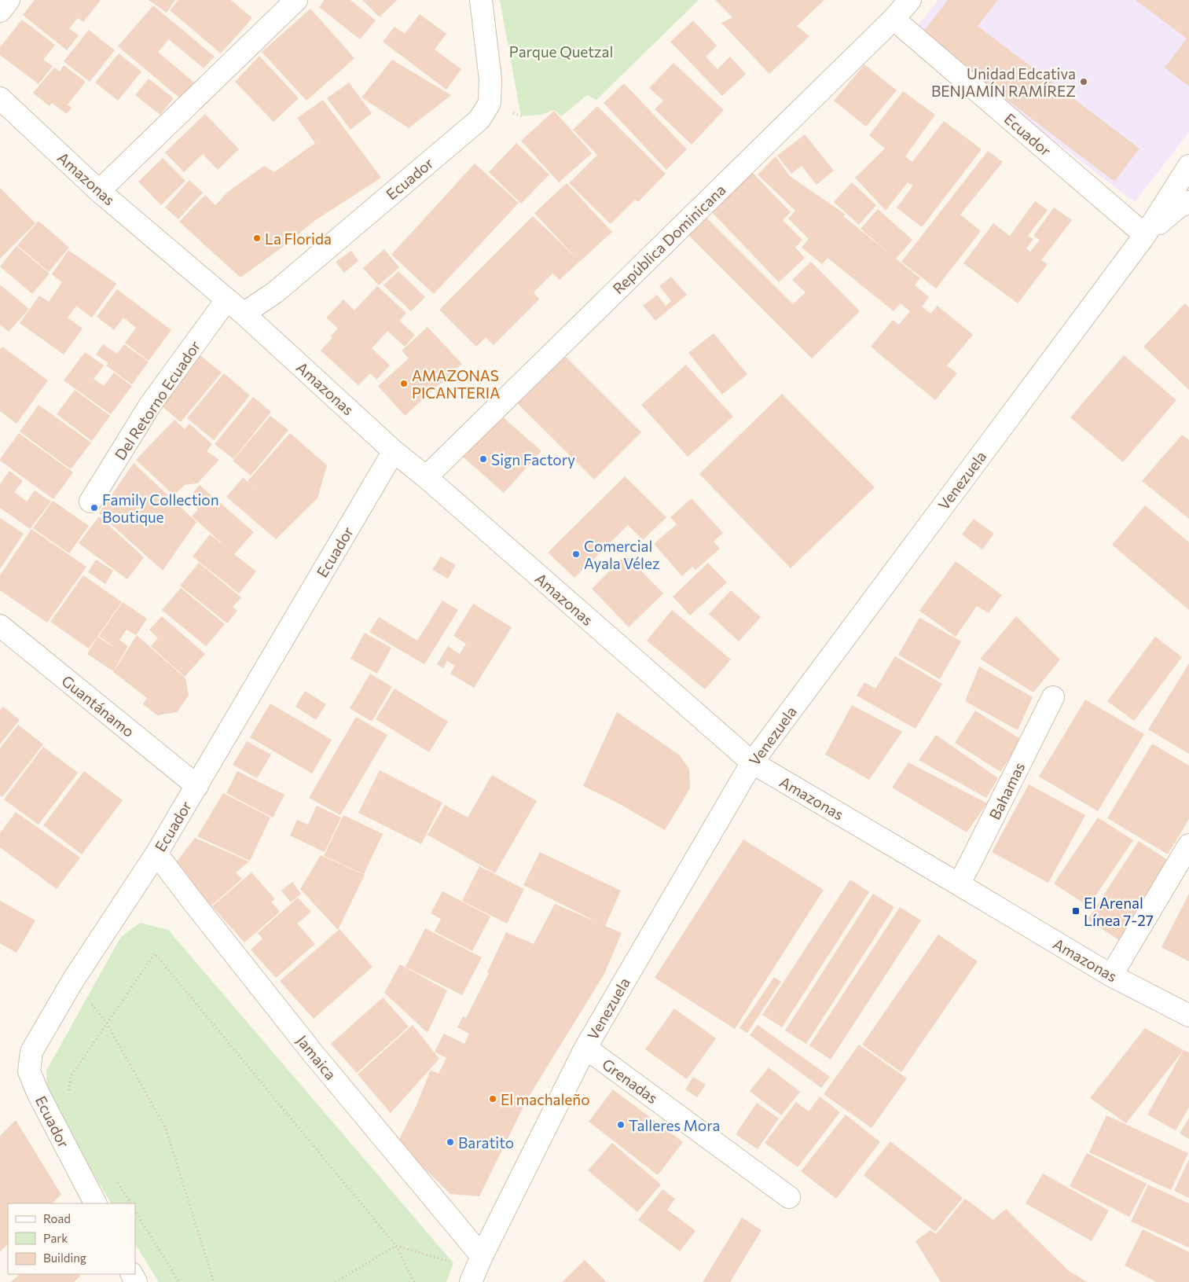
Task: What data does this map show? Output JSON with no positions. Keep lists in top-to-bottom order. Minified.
{"streets":{"street":["Ecuador","Amazonas","República Dominicana","Del Retorno Ecuador","Venezuela","Guantánamo","Bahamas","Jamaica","Grenadas"]},"crossings":[["Ecuador","Amazonas"],["Ecuador","República Dominicana"],["Ecuador","Venezuela"],["Ecuador","Guantánamo"],["Ecuador","Jamaica"],["Amazonas","República Dominicana"],["Amazonas","Del Retorno Ecuador"],["Amazonas","Venezuela"],["Amazonas","Bahamas"],["Venezuela","Jamaica"],["Venezuela","Grenadas"]],"parks":["Parque Quetzal"],"places":{"other":["Unidad Edcativa BENJAMÍN RAMÍREZ","La Florida","AMAZONAS PICANTERIA","Sign Factory","Family Collection Boutique","Comercial Ayala Vélez","El machaleño","Talleres Mora","Baratito"],"transit":["El Arenal Línea 7-27"]},"legend":["Road","Park","Building"]}
